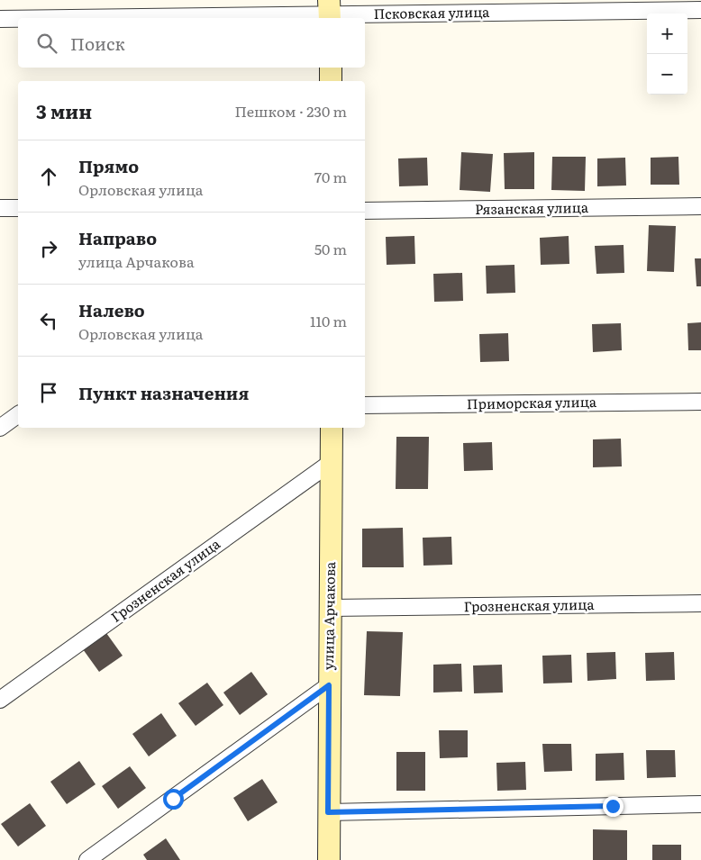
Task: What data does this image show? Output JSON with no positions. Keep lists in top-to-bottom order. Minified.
{"streets":{"street":["Псковская улица","Рязанская улица","Приморская улица","Грозненская улица","улица Арчакова"]},"crossings":[["Грозненская улица","улица Арчакова"]],"page":{"map_buttons":["+","−"],"search":"Поиск","heading":["3 мин","Пешком · 230 m"],"list":[["Прямо","Орловская улица","70 m"],["Направо","улица Арчакова","50 m"],["Налево","Орловская улица","110 m"],"Пункт назначения"]}}
